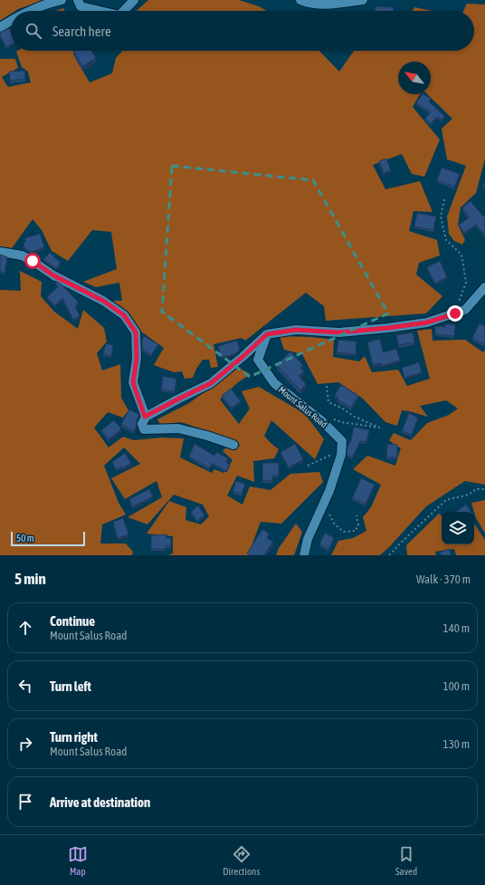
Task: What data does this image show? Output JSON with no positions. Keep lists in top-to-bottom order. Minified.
{"streets":{"street":["Mount Salus Road"]},"scale_bar":"50 m","north":"top left","page":{"search":"Search here","scale":"50 m","heading":["5 min","Walk · 370 m"],"list":[["Continue","Mount Salus Road","140 m"],["Turn left","100 m"],["Turn right","Mount Salus Road","130 m"],"Arrive at destination"],"nav":["Map","Directions","Saved"]}}
